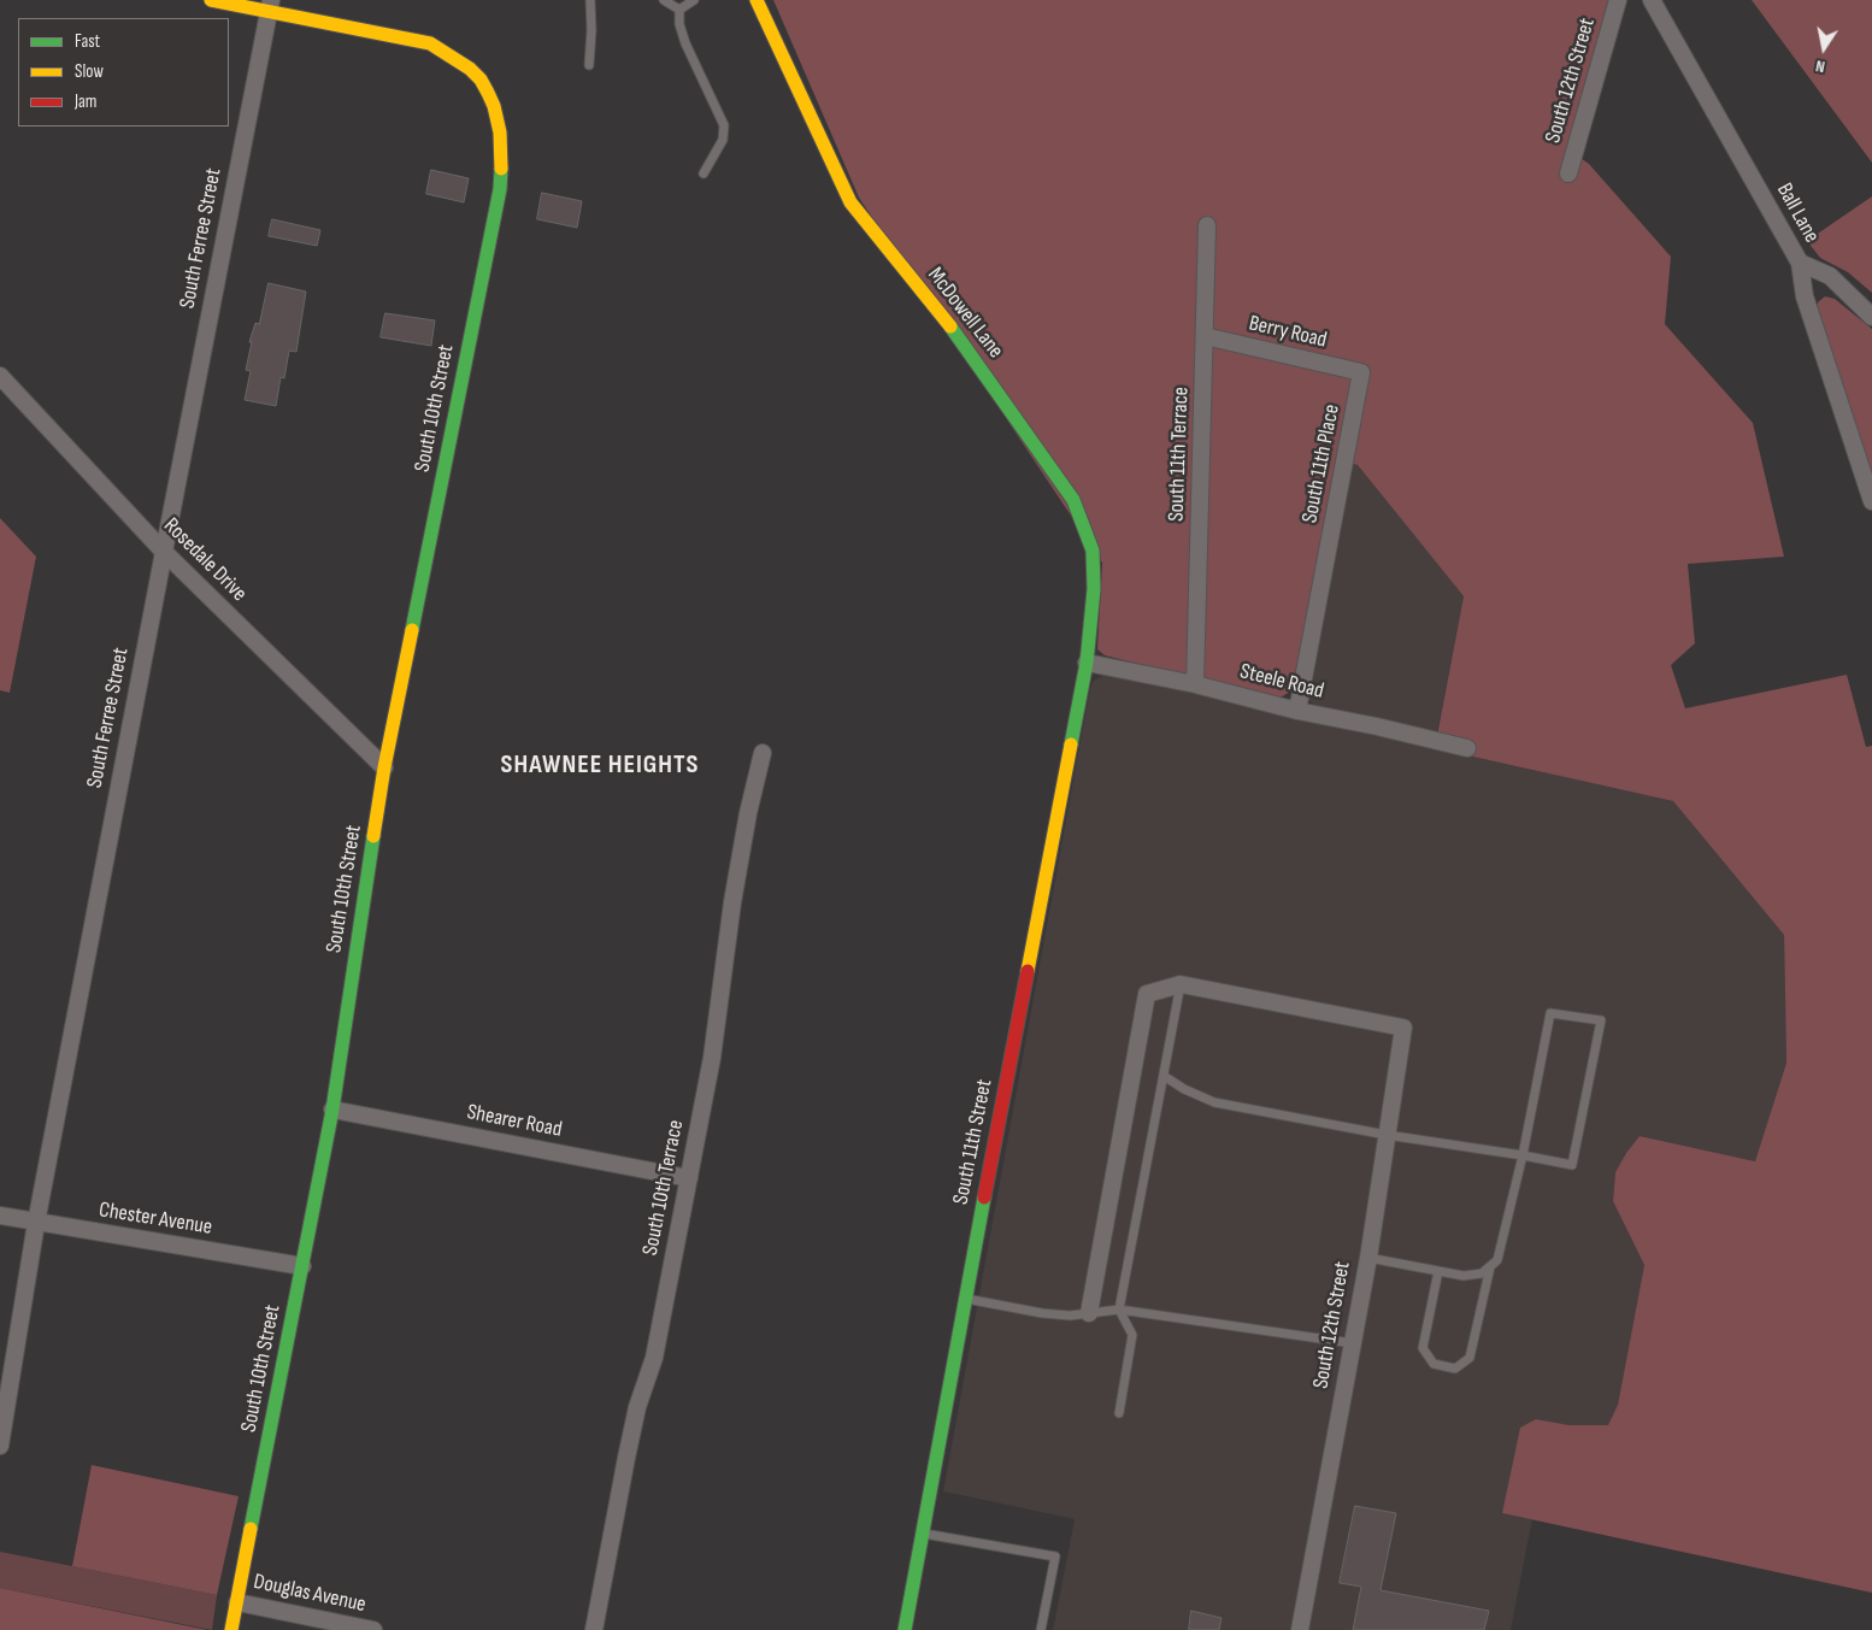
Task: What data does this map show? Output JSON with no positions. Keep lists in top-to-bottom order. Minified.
{"streets":{"street":["South 12th Street","Ball Lane","South Ferree Street","McDowell Lane","Berry Road","South 10th Street","South 11th Terrace","South 11th Place","Rosedale Drive","Steele Road","Shearer Road","South 11th Street","South 10th Terrace","Chester Avenue","Douglas Avenue"]},"crossings":[["South Ferree Street","South 10th Street"],["South Ferree Street","Rosedale Drive"],["South Ferree Street","Chester Avenue"],["McDowell Lane","Steele Road"],["McDowell Lane","South 11th Street"],["Berry Road","South 11th Terrace"],["Berry Road","South 11th Place"],["South 10th Street","Rosedale Drive"],["South 10th Street","Shearer Road"],["South 10th Street","Chester Avenue"],["South 10th Street","Douglas Avenue"],["South 11th Terrace","Steele Road"],["South 11th Place","Steele Road"],["Steele Road","South 11th Street"],["Shearer Road","South 10th Terrace"]],"districts":["SHAWNEE HEIGHTS"],"legend":["Fast","Slow","Jam"],"north":"bottom"}
